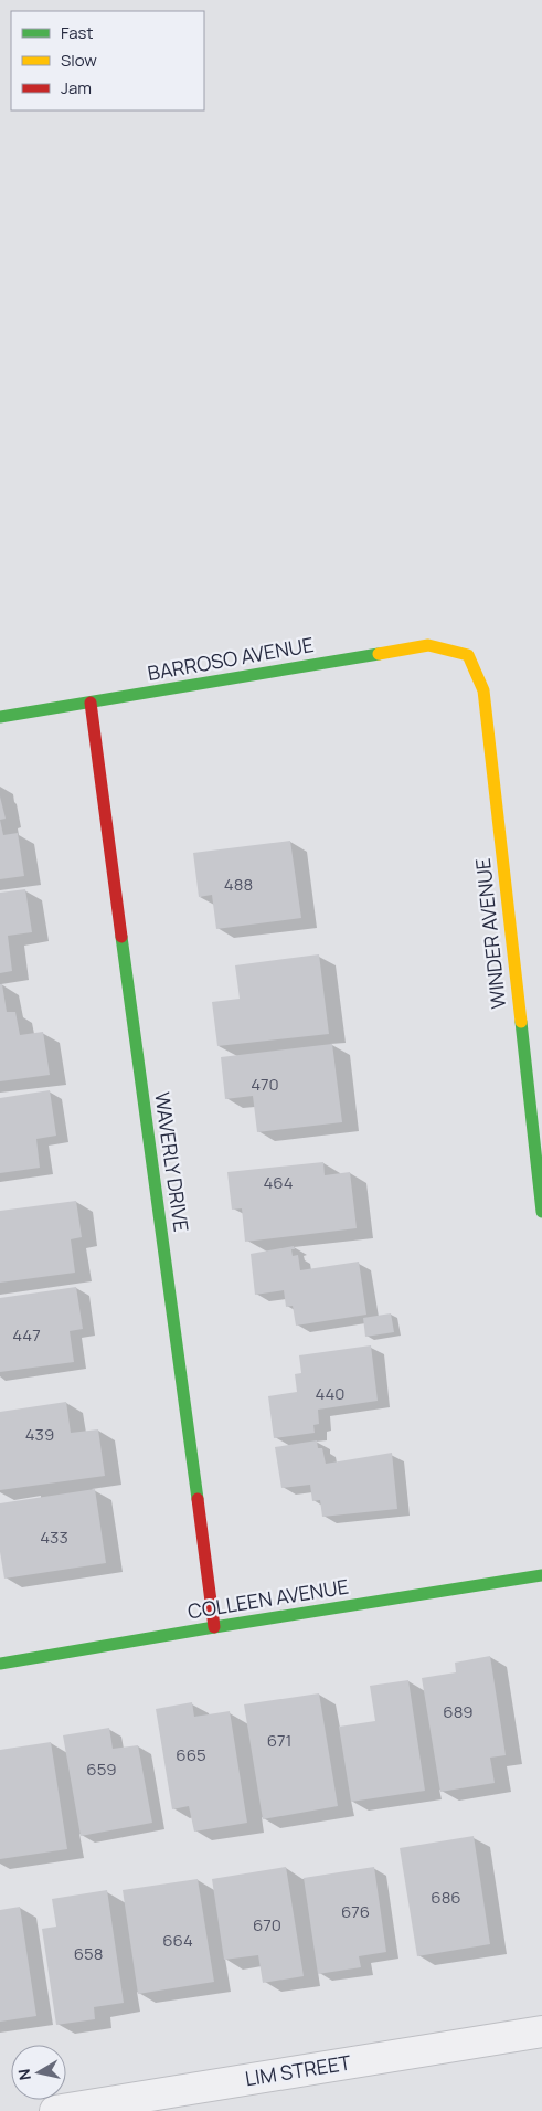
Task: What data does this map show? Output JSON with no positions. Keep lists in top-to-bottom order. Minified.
{"streets":{"street":["BARROSO AVENUE","WINDER AVENUE","WAVERLY DRIVE","COLLEEN AVENUE","LIM STREET"]},"crossings":[["BARROSO AVENUE","WINDER AVENUE"],["BARROSO AVENUE","WAVERLY DRIVE"],["WAVERLY DRIVE","COLLEEN AVENUE"]],"house_numbers":["488","470","464","447","440","439","433","689","671","665","659","686","676","670","664","658"],"legend":["Fast","Slow","Jam"],"north":"left"}
